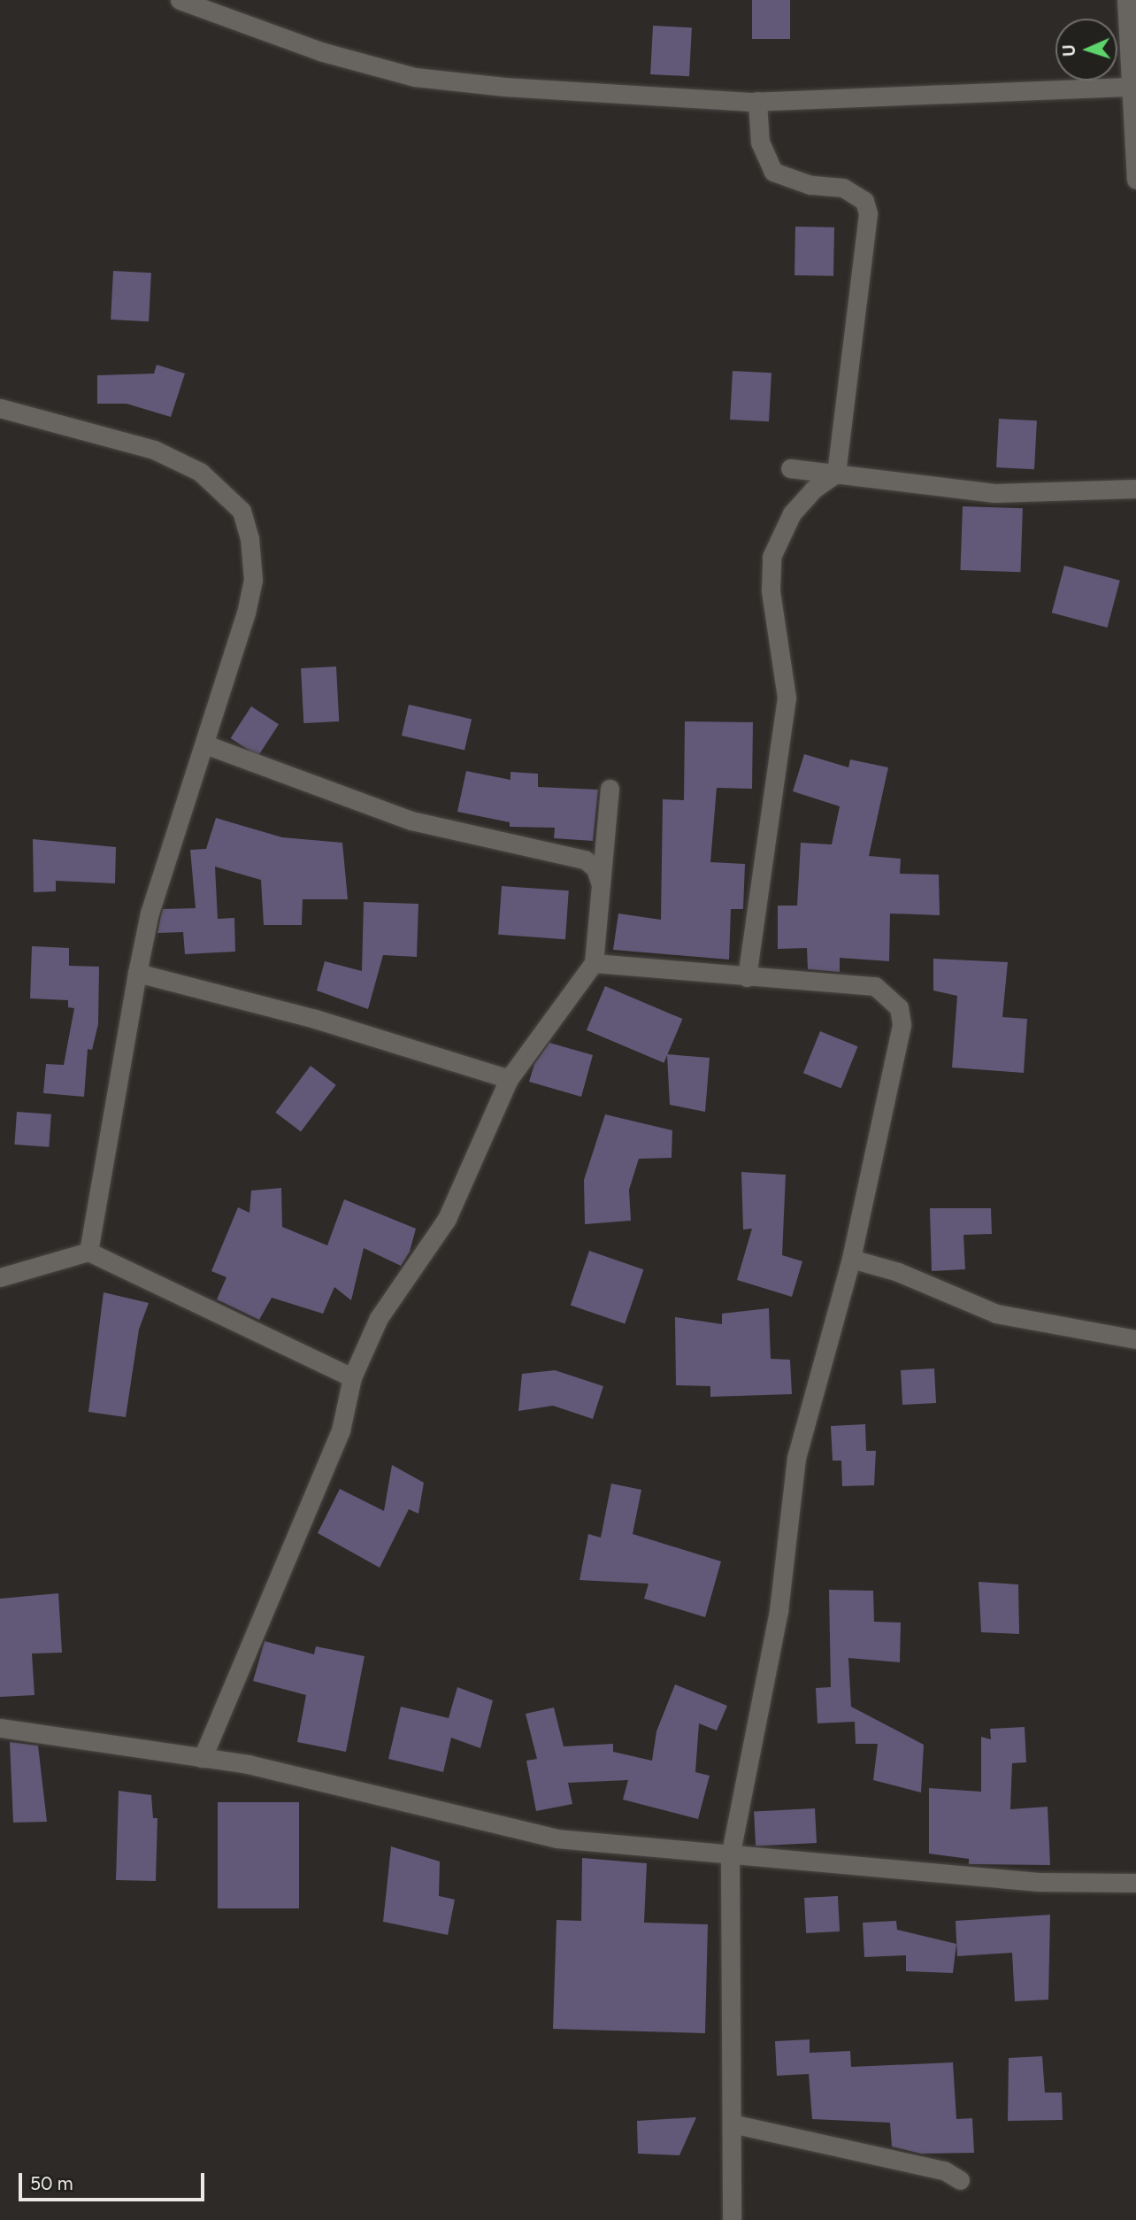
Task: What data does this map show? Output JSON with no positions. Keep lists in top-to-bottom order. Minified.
{"scale_bar":"50 m","north":"left"}
